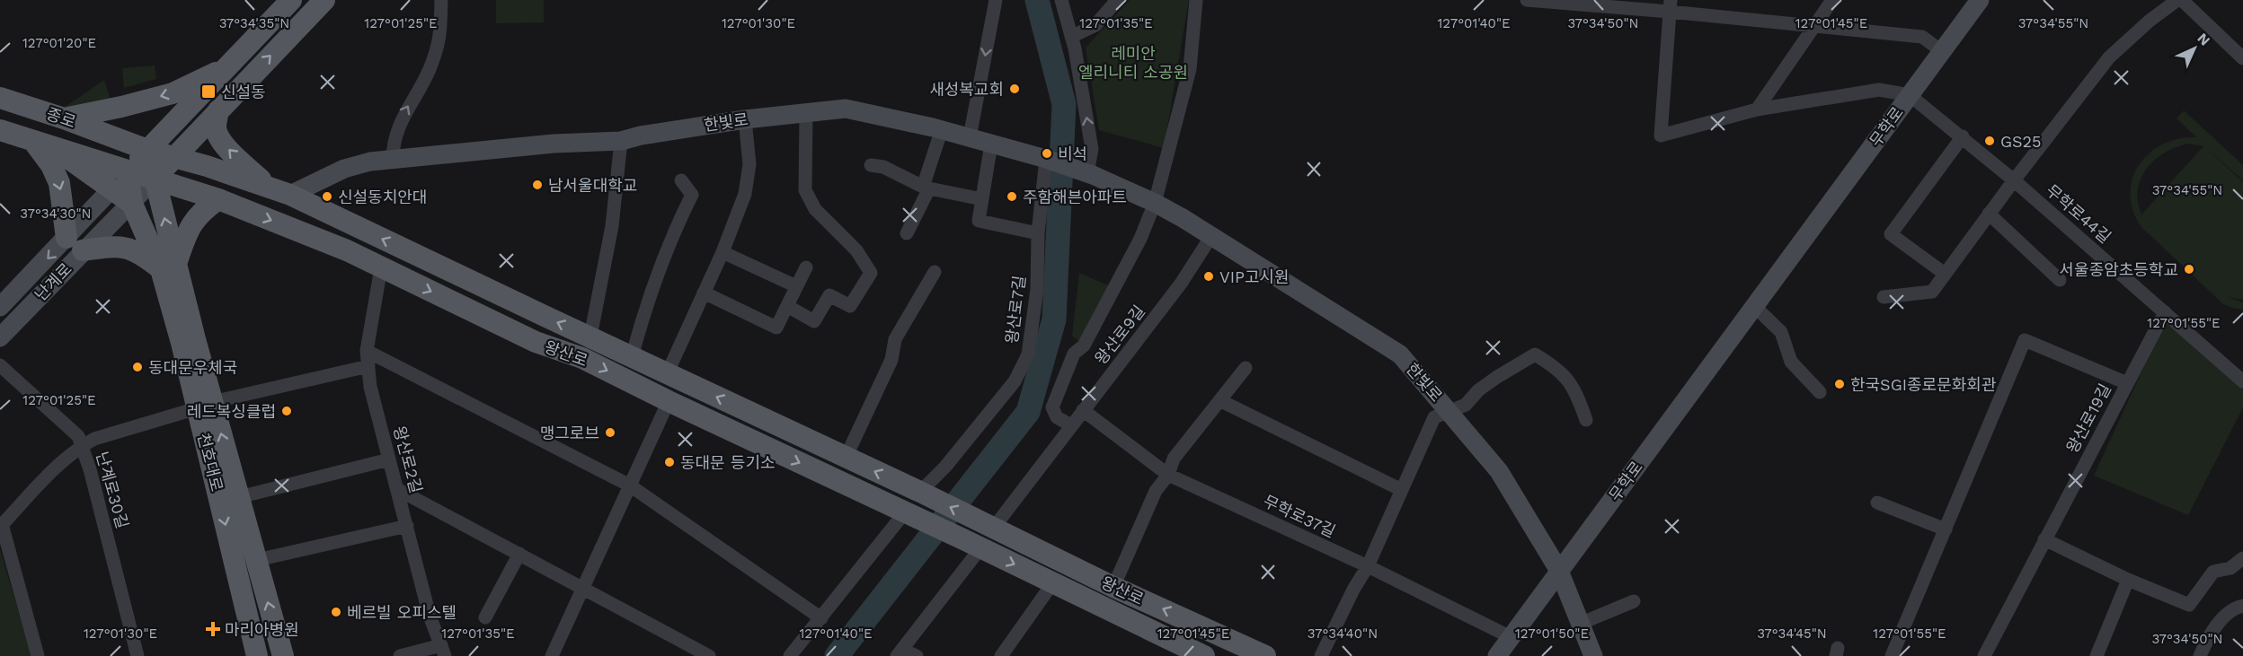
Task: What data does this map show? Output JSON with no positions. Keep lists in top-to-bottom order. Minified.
{"streets":{"main road":["종로","왕산로","천호대로"],"street":["한빛로","무학로","무학로44길","난계로","왕산로7길","왕산로9길","왕산로19길","왕산로2길","난계로30길","무학로37길"]},"crossings":[["종로","난계로"],["종로","왕산로"],["한빛로","무학로"],["한빛로","왕산로7길"],["한빛로","왕산로9길"],["한빛로","왕산로"],["무학로","무학로44길"],["무학로","무학로37길"],["무학로44길","왕산로19길"],["난계로","왕산로"],["왕산로7길","왕산로"],["왕산로9길","왕산로"],["왕산로9길","무학로37길"],["왕산로","왕산로2길"],["왕산로2길","천호대로"]],"parks":["레미안 엘리니티 소공원"],"places":{"other":["새성복교회","GS25","비석","남서울대학교","신설동치안대","주함해븐아파트","서울종암초등학교","VIP고시원","동대문우체국","한국SGI종로문화회관","레드복싱클럽","맹그로브","동대문 등기소","베르빌 오피스텔"],"transit":["신설동"],"health":["마리아병원"]},"north":"top right","coordinates":["37°34'35\"N","127°01'25\"E","127°01'30\"E","127°01'35\"E","127°01'40\"E","37°34'50\"N","127°01'45\"E","37°34'55\"N","127°01'20\"E","37°34'30\"N","127°01'55\"E","37°34'40\"N","127°01'50\"E","37°34'45\"N"]}
